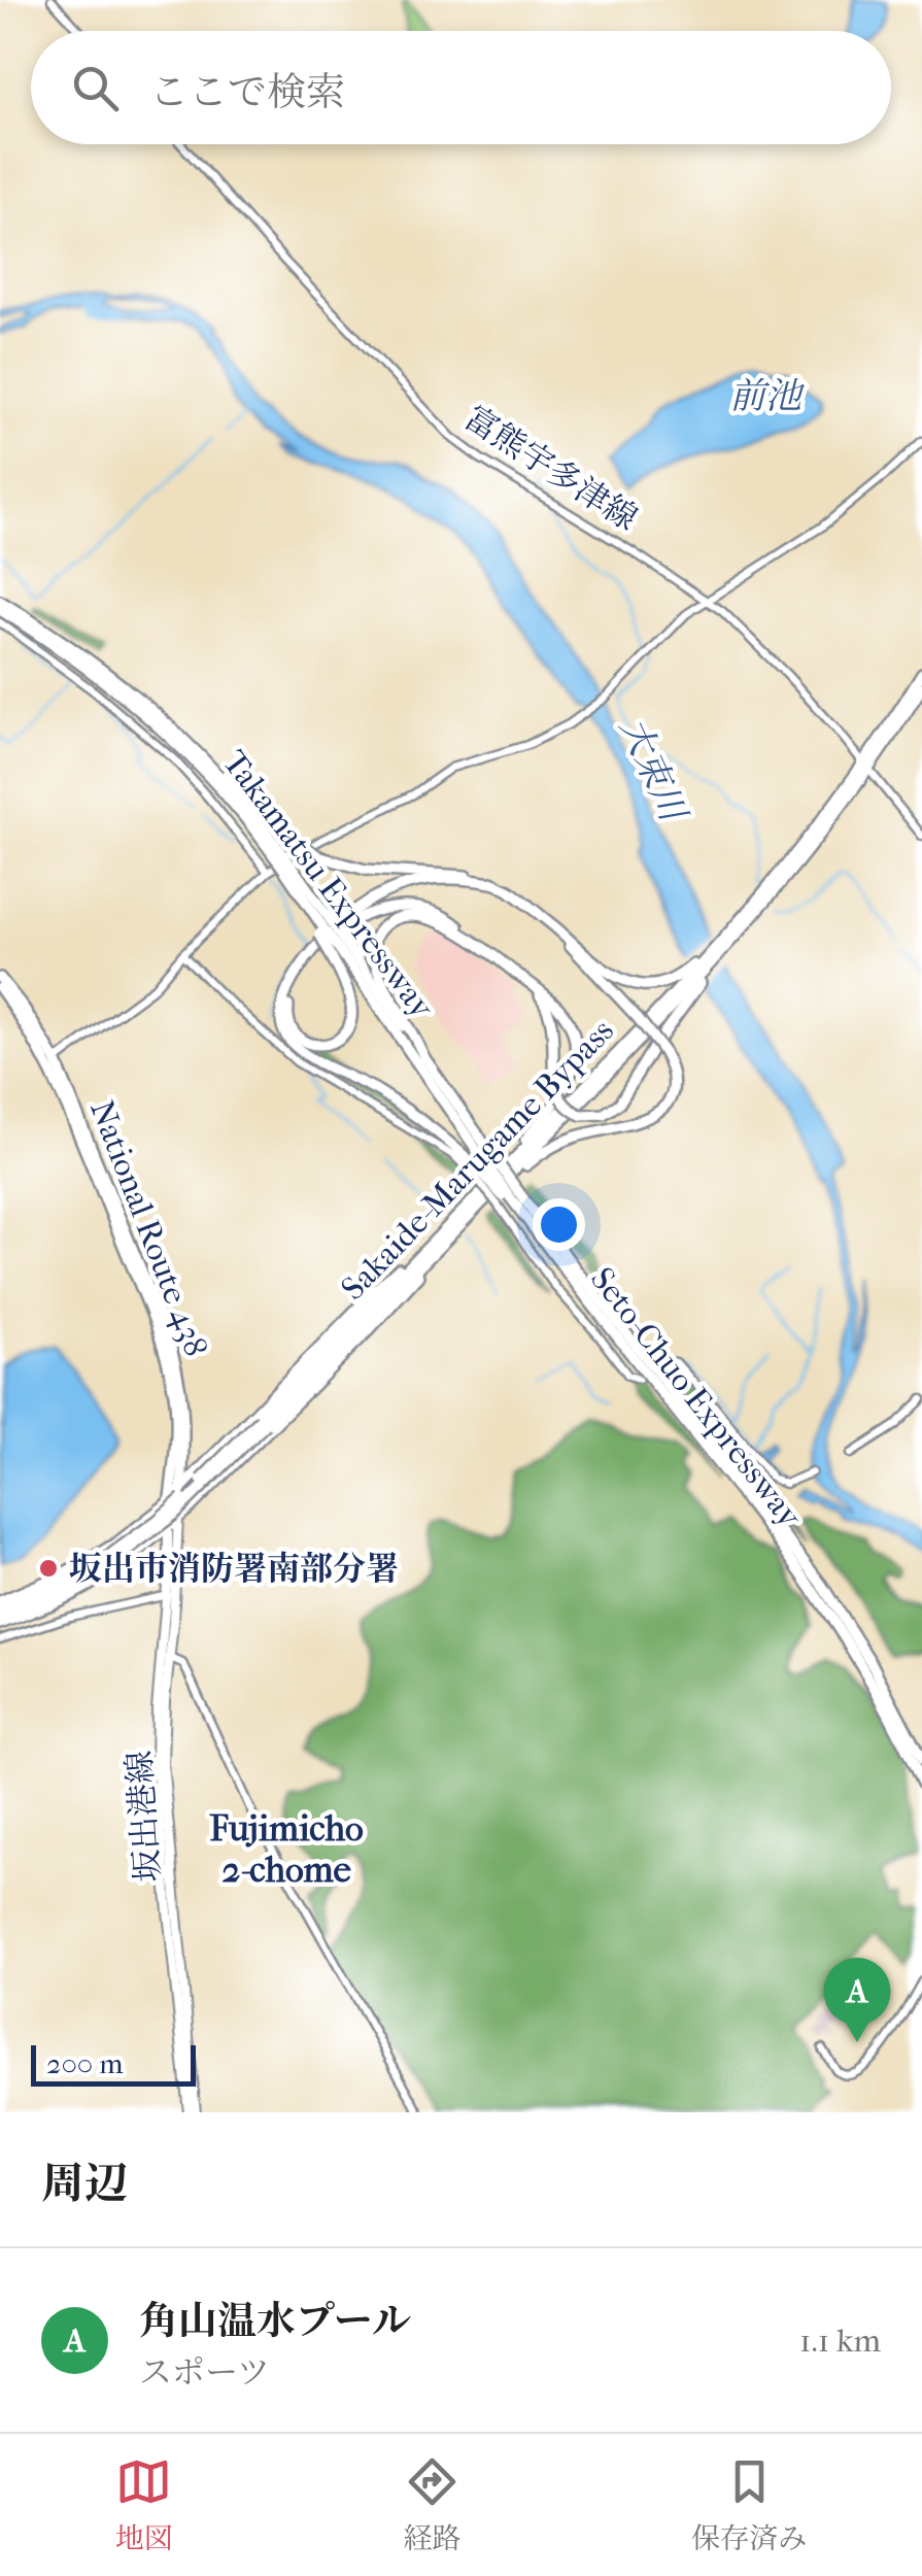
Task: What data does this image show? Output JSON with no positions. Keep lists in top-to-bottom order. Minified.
{"streets":{"highway":["Takamatsu Expressway","Sakaide-Marugame Bypass","National Route 438","Seto-Chuo Expressway"],"main road":["坂出港線"],"street":["富熊宇多津線"]},"crossings":[["Takamatsu Expressway","Seto-Chuo Expressway"],["National Route 438","坂出港線"]],"districts":["Fujimicho 2-chome"],"water":["前池","大束川"],"places":["坂出市消防署南部分署"],"scale_bar":"200 m","page":{"search":"ここで検索","pins":"A","scale":"200 m","heading":"周辺","list":[{"mark":"A","name":"角山温水プール","note":"スポーツ","value":"1.1 km"}],"nav":["地図","経路","保存済み"]}}
